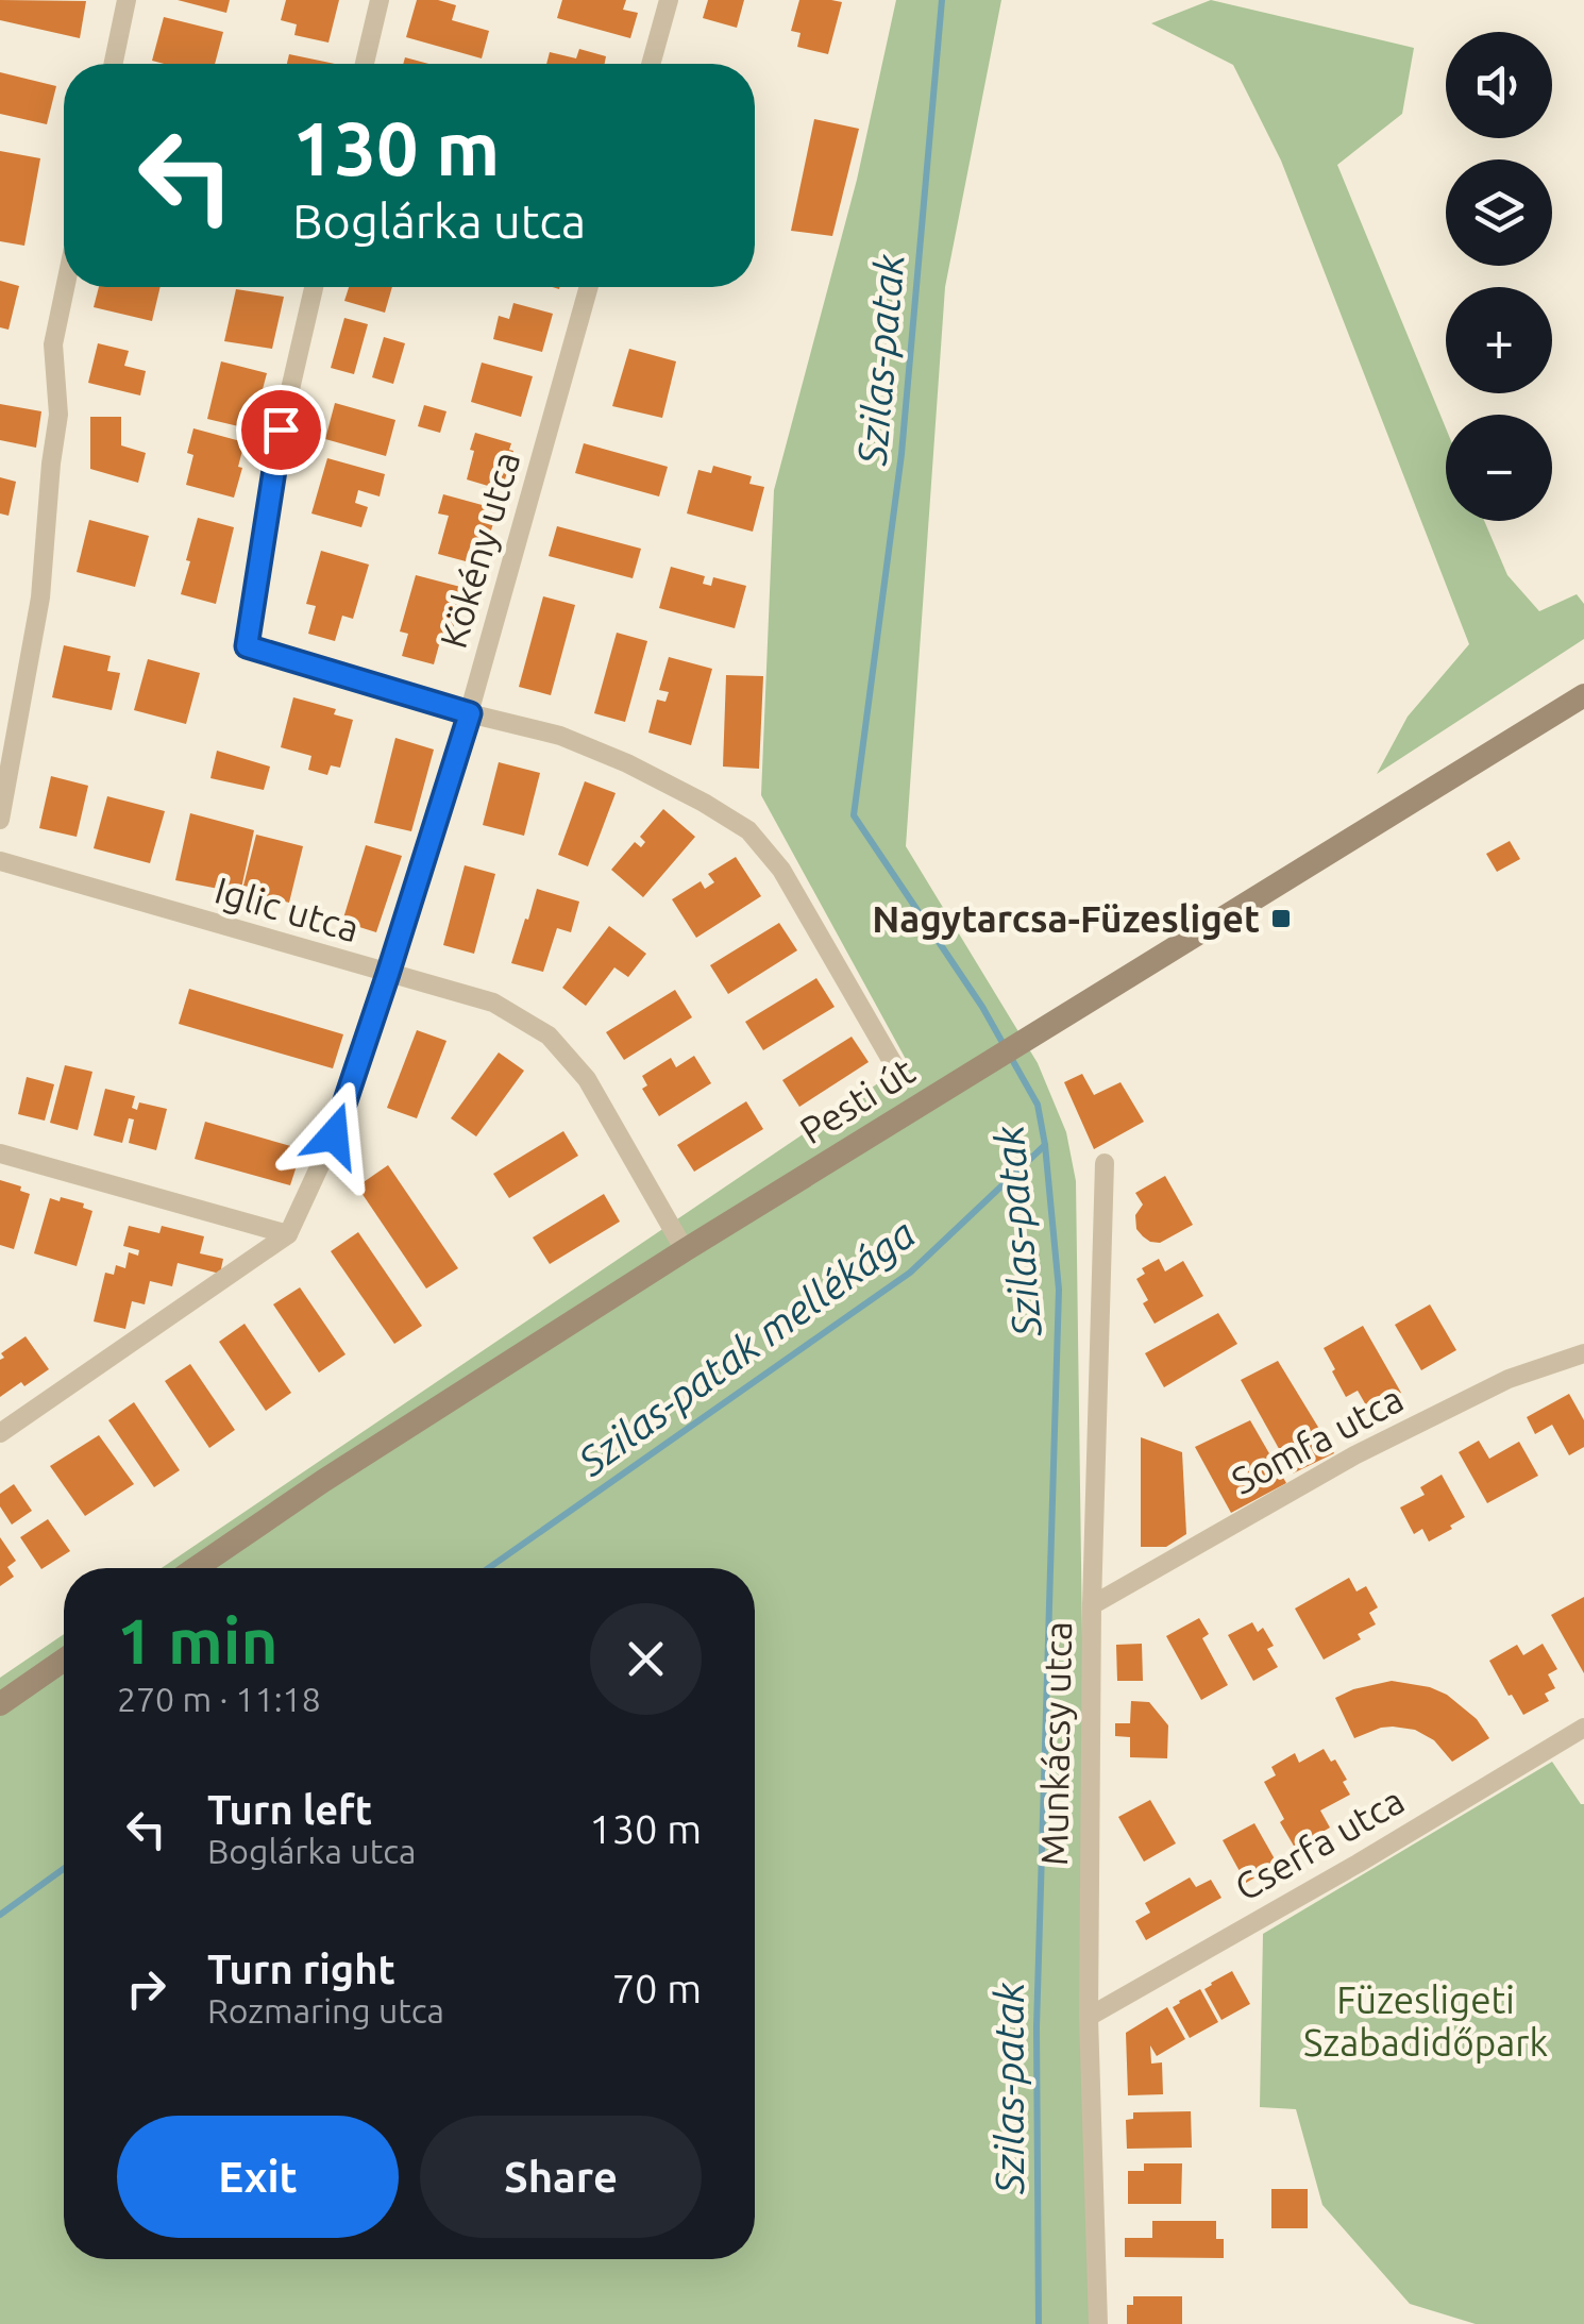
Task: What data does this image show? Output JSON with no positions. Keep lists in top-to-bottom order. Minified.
{"streets":{"main road":["Pesti út"],"street":["Kökény utca","Iglic utca","Somfa utca","Munkácsy utca","Cserfa utca"]},"crossings":[["Kökény utca","Iglic utca"],["Iglic utca","Pesti út"],["Somfa utca","Munkácsy utca"],["Munkácsy utca","Cserfa utca"]],"water":["Szilas-patak","Szilas-patak mellékága"],"parks":["Füzesligeti Szabadidőpark"],"places":{"transit":["Nagytarcsa-Füzesliget"]},"page":{"map_buttons":["+","−"],"turn":["130 m","Boglárka utca"],"heading":["1 min","270 m · 11:18"],"list":[{"name":"Turn left","note":"Boglárka utca","value":"130 m"},{"name":"Turn right","note":"Rozmaring utca","value":"70 m"}],"buttons":["Exit","Share"]}}
